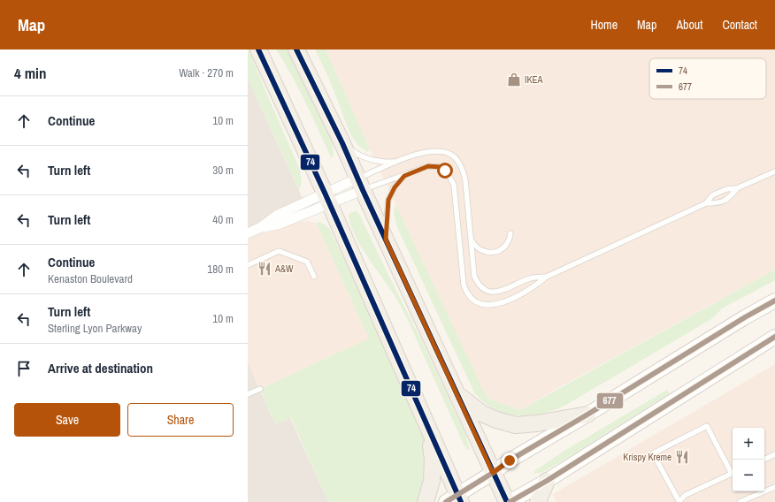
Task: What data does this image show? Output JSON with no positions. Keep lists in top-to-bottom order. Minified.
{"places":{"shop":["IKEA"],"restaurant":["A&W","Krispy Kreme"]},"lines":["transit line 74","transit line 677"],"legend":["74","677"],"page":{"header":"Map","nav":["Home","Map","About","Contact"],"heading":["4 min","Walk · 270 m"],"list":[["Continue","10 m"],["Turn left","30 m"],["Turn left","40 m"],["Continue","Kenaston Boulevard","180 m"],["Turn left","Sterling Lyon Parkway","10 m"],"Arrive at destination"],"buttons":["Save","Share"],"map_buttons":["+","−"]}}
